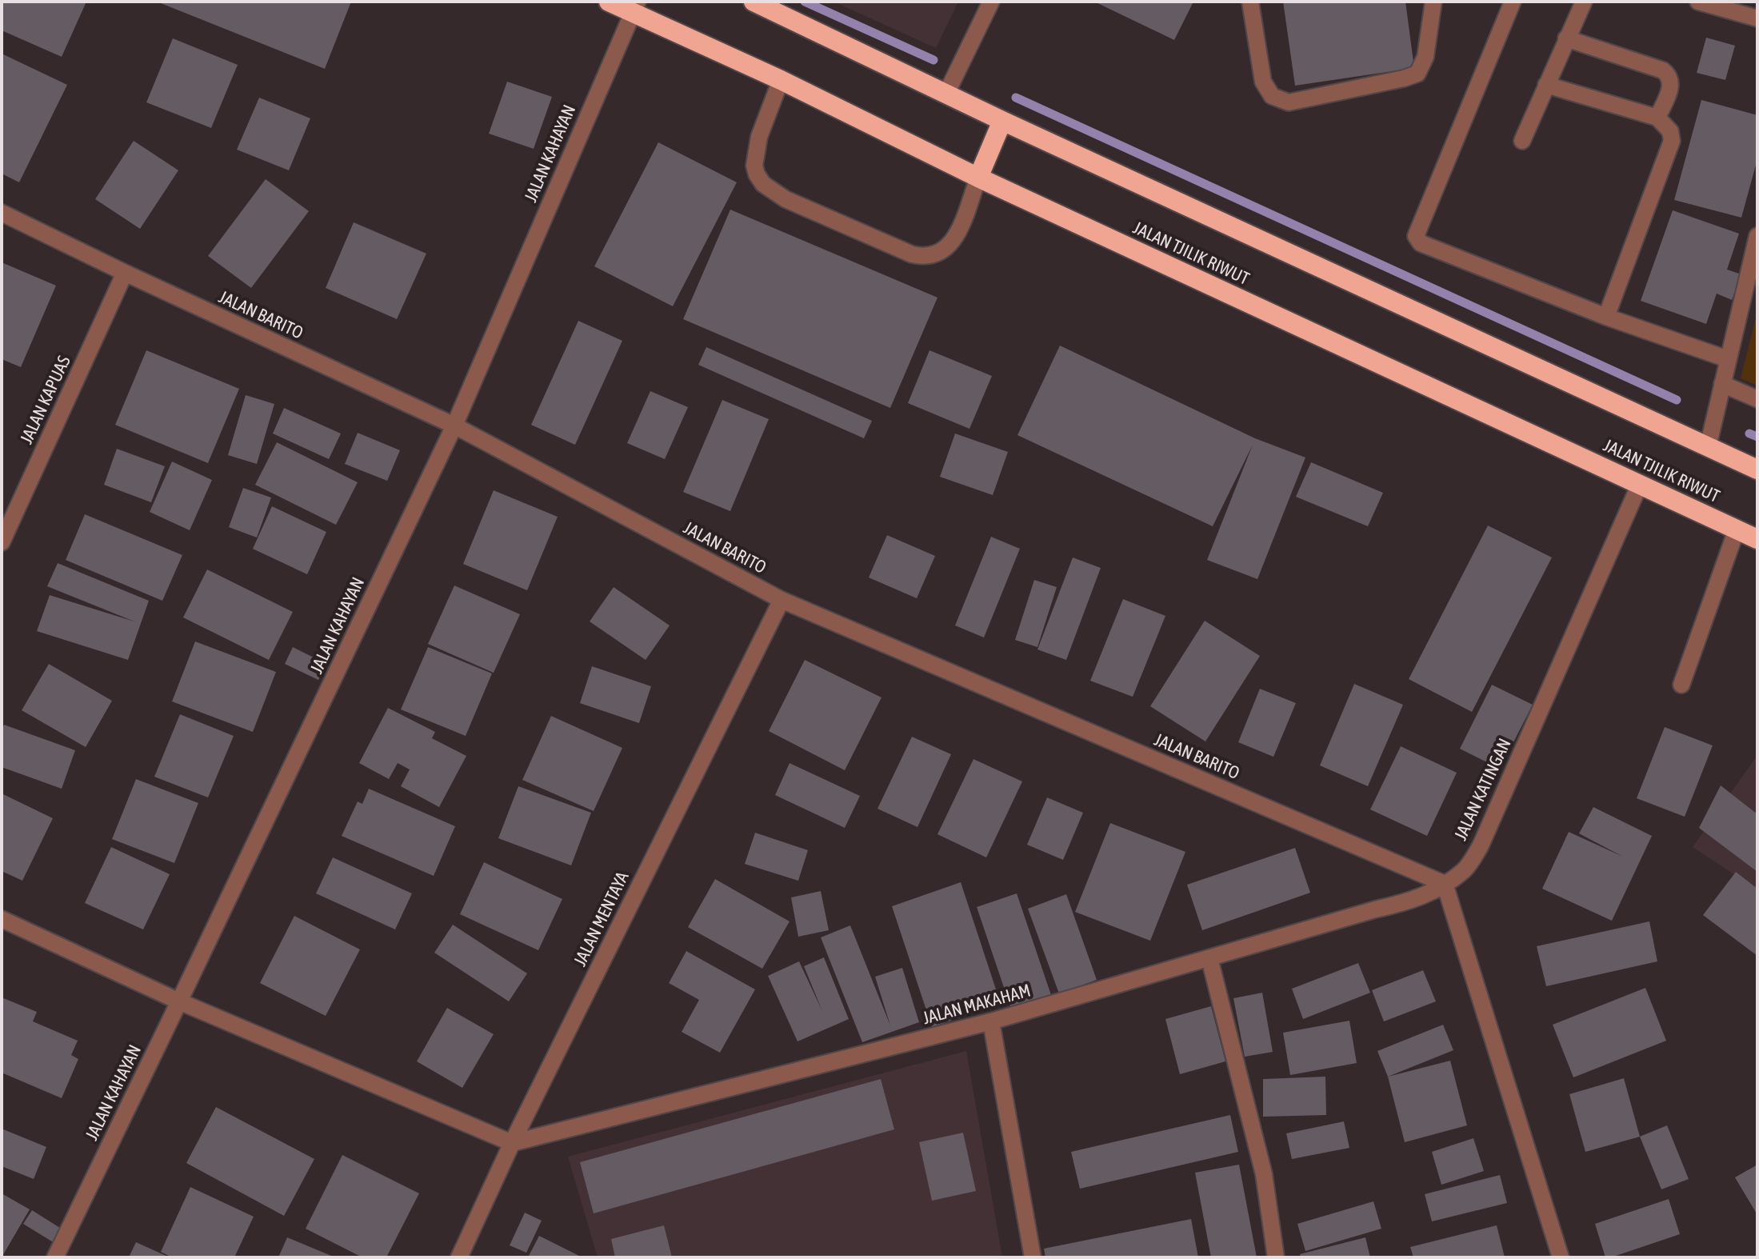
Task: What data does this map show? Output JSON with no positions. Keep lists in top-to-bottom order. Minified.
{"streets":{"highway":["JALAN TJILIK RIWUT"],"street":["JALAN KAHAYAN","JALAN BARITO","JALAN KAPUAS","JALAN KATINGAN","JALAN MENTAYA","JALAN MAKAHAM"]},"crossings":[["JALAN KAHAYAN","JALAN TJILIK RIWUT"],["JALAN KAHAYAN","JALAN BARITO"],["JALAN TJILIK RIWUT","JALAN KATINGAN"],["JALAN BARITO","JALAN KAPUAS"],["JALAN BARITO","JALAN KATINGAN"],["JALAN BARITO","JALAN MENTAYA"],["JALAN BARITO","JALAN MAKAHAM"],["JALAN KATINGAN","JALAN MAKAHAM"],["JALAN MENTAYA","JALAN MAKAHAM"]]}
